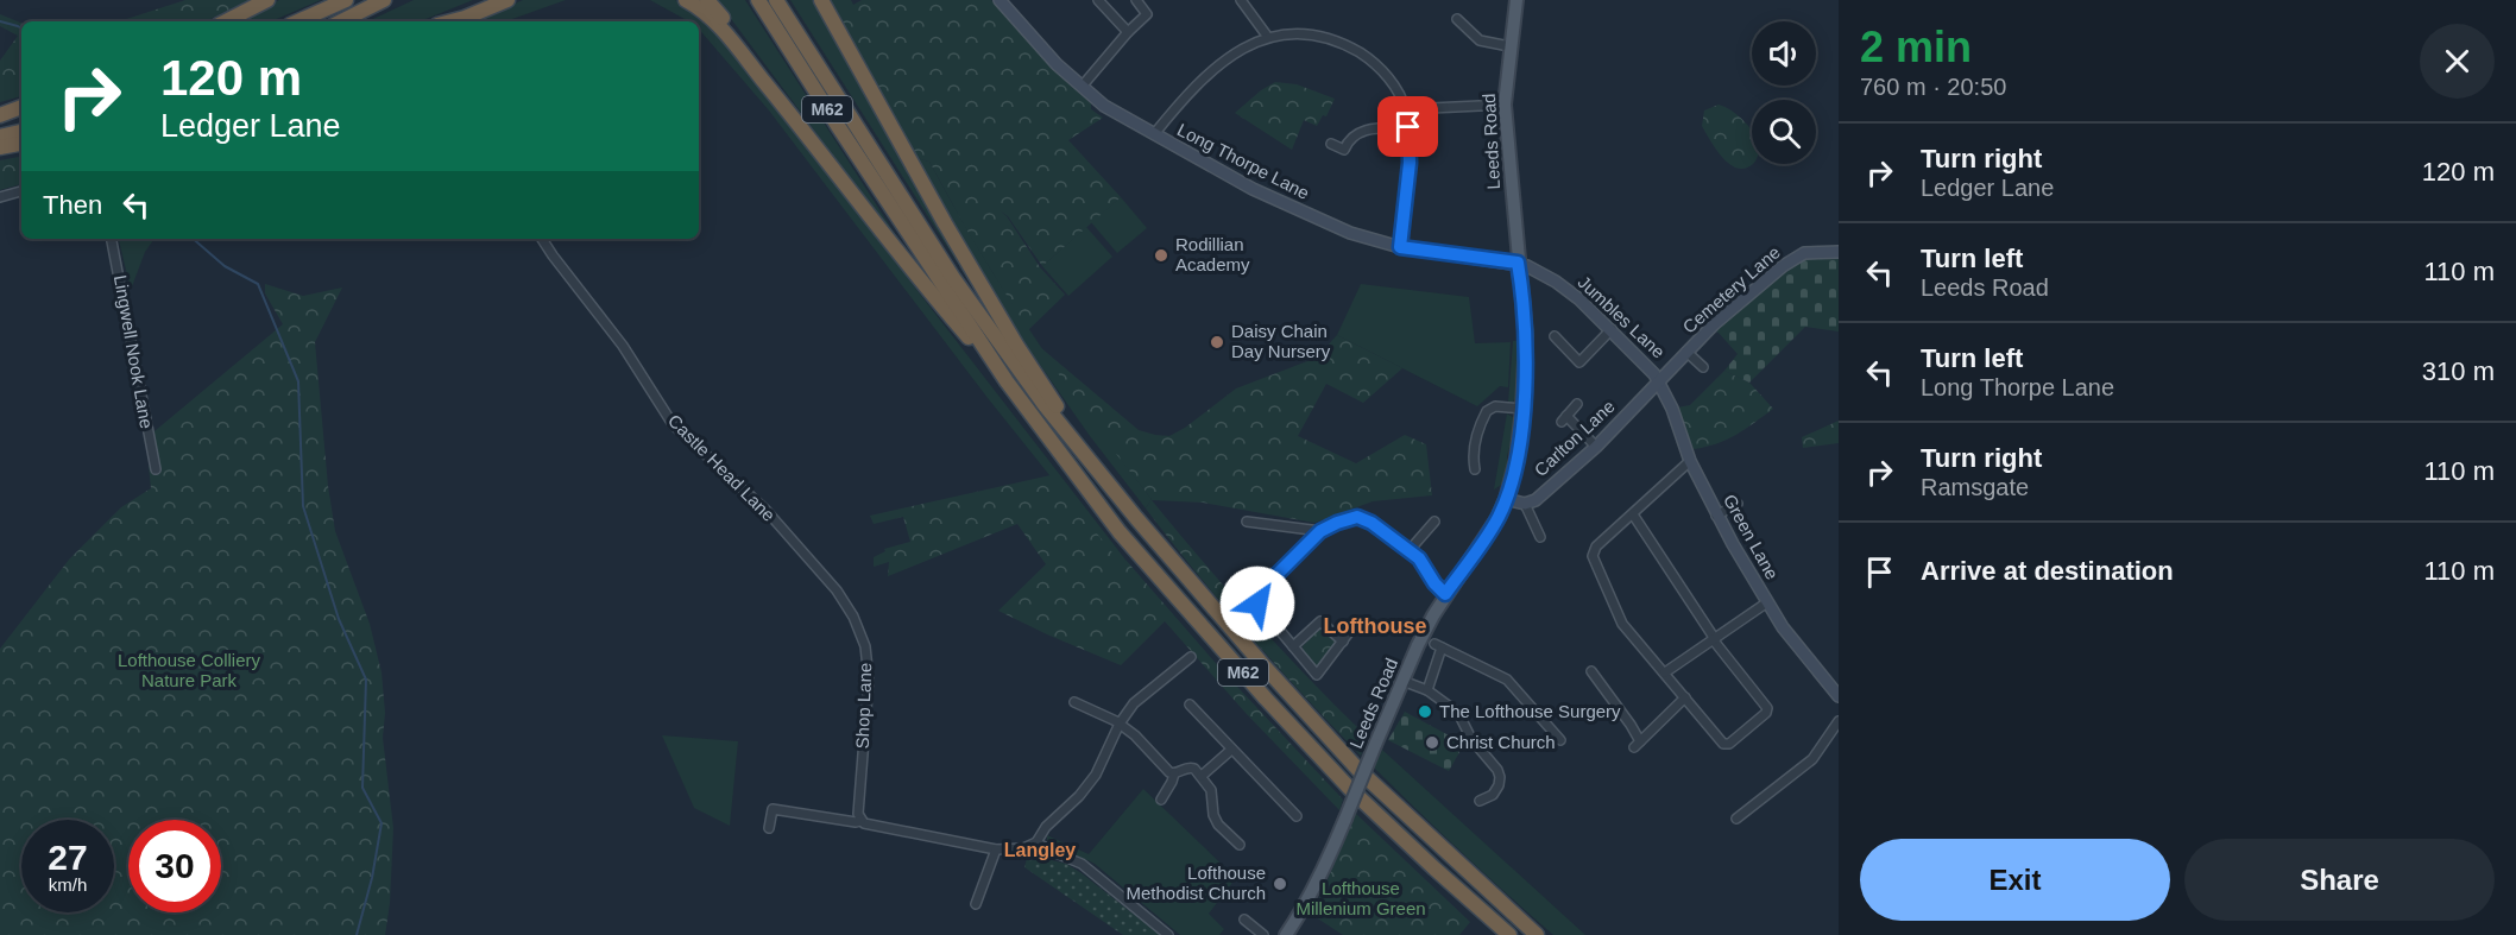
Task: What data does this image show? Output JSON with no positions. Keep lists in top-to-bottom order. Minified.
{"streets":{"highway":["M62"],"main road":["Leeds Road","Long Thorpe Lane","Cemetery Lane","Jumbles Lane","Carlton Lane","Green Lane"],"street":["Lingwell Nook Lane","Castle Head Lane","Shop Lane"]},"crossings":[["Leeds Road","Long Thorpe Lane"],["Leeds Road","Jumbles Lane"],["Long Thorpe Lane","Jumbles Lane"],["Cemetery Lane","Jumbles Lane"],["Cemetery Lane","Carlton Lane"],["Cemetery Lane","Green Lane"],["Jumbles Lane","Carlton Lane"],["Jumbles Lane","Green Lane"],["Carlton Lane","Green Lane"],["Castle Head Lane","Shop Lane"]],"districts":["Lofthouse","Langley"],"parks":["Lofthouse Colliery Nature Park","Lofthouse Millenium Green"],"places":["Rodillian Academy","Daisy Chain Day Nursery","The Lofthouse Surgery","Christ Church","Lofthouse Methodist Church"],"page":{"heading":["2 min","760 m · 20:50"],"turn":["120 m","Ledger Lane"],"list":[{"name":"Turn right","note":"Ledger Lane","value":"120 m"},{"name":"Turn left","note":"Leeds Road","value":"110 m"},{"name":"Turn left","note":"Long Thorpe Lane","value":"310 m"},{"name":"Turn right","note":"Ramsgate","value":"110 m"},{"name":"Arrive at destination","value":"110 m"}],"then":"Then","speed":"27 km/h","limit":"30","buttons":["Exit","Share"]}}
